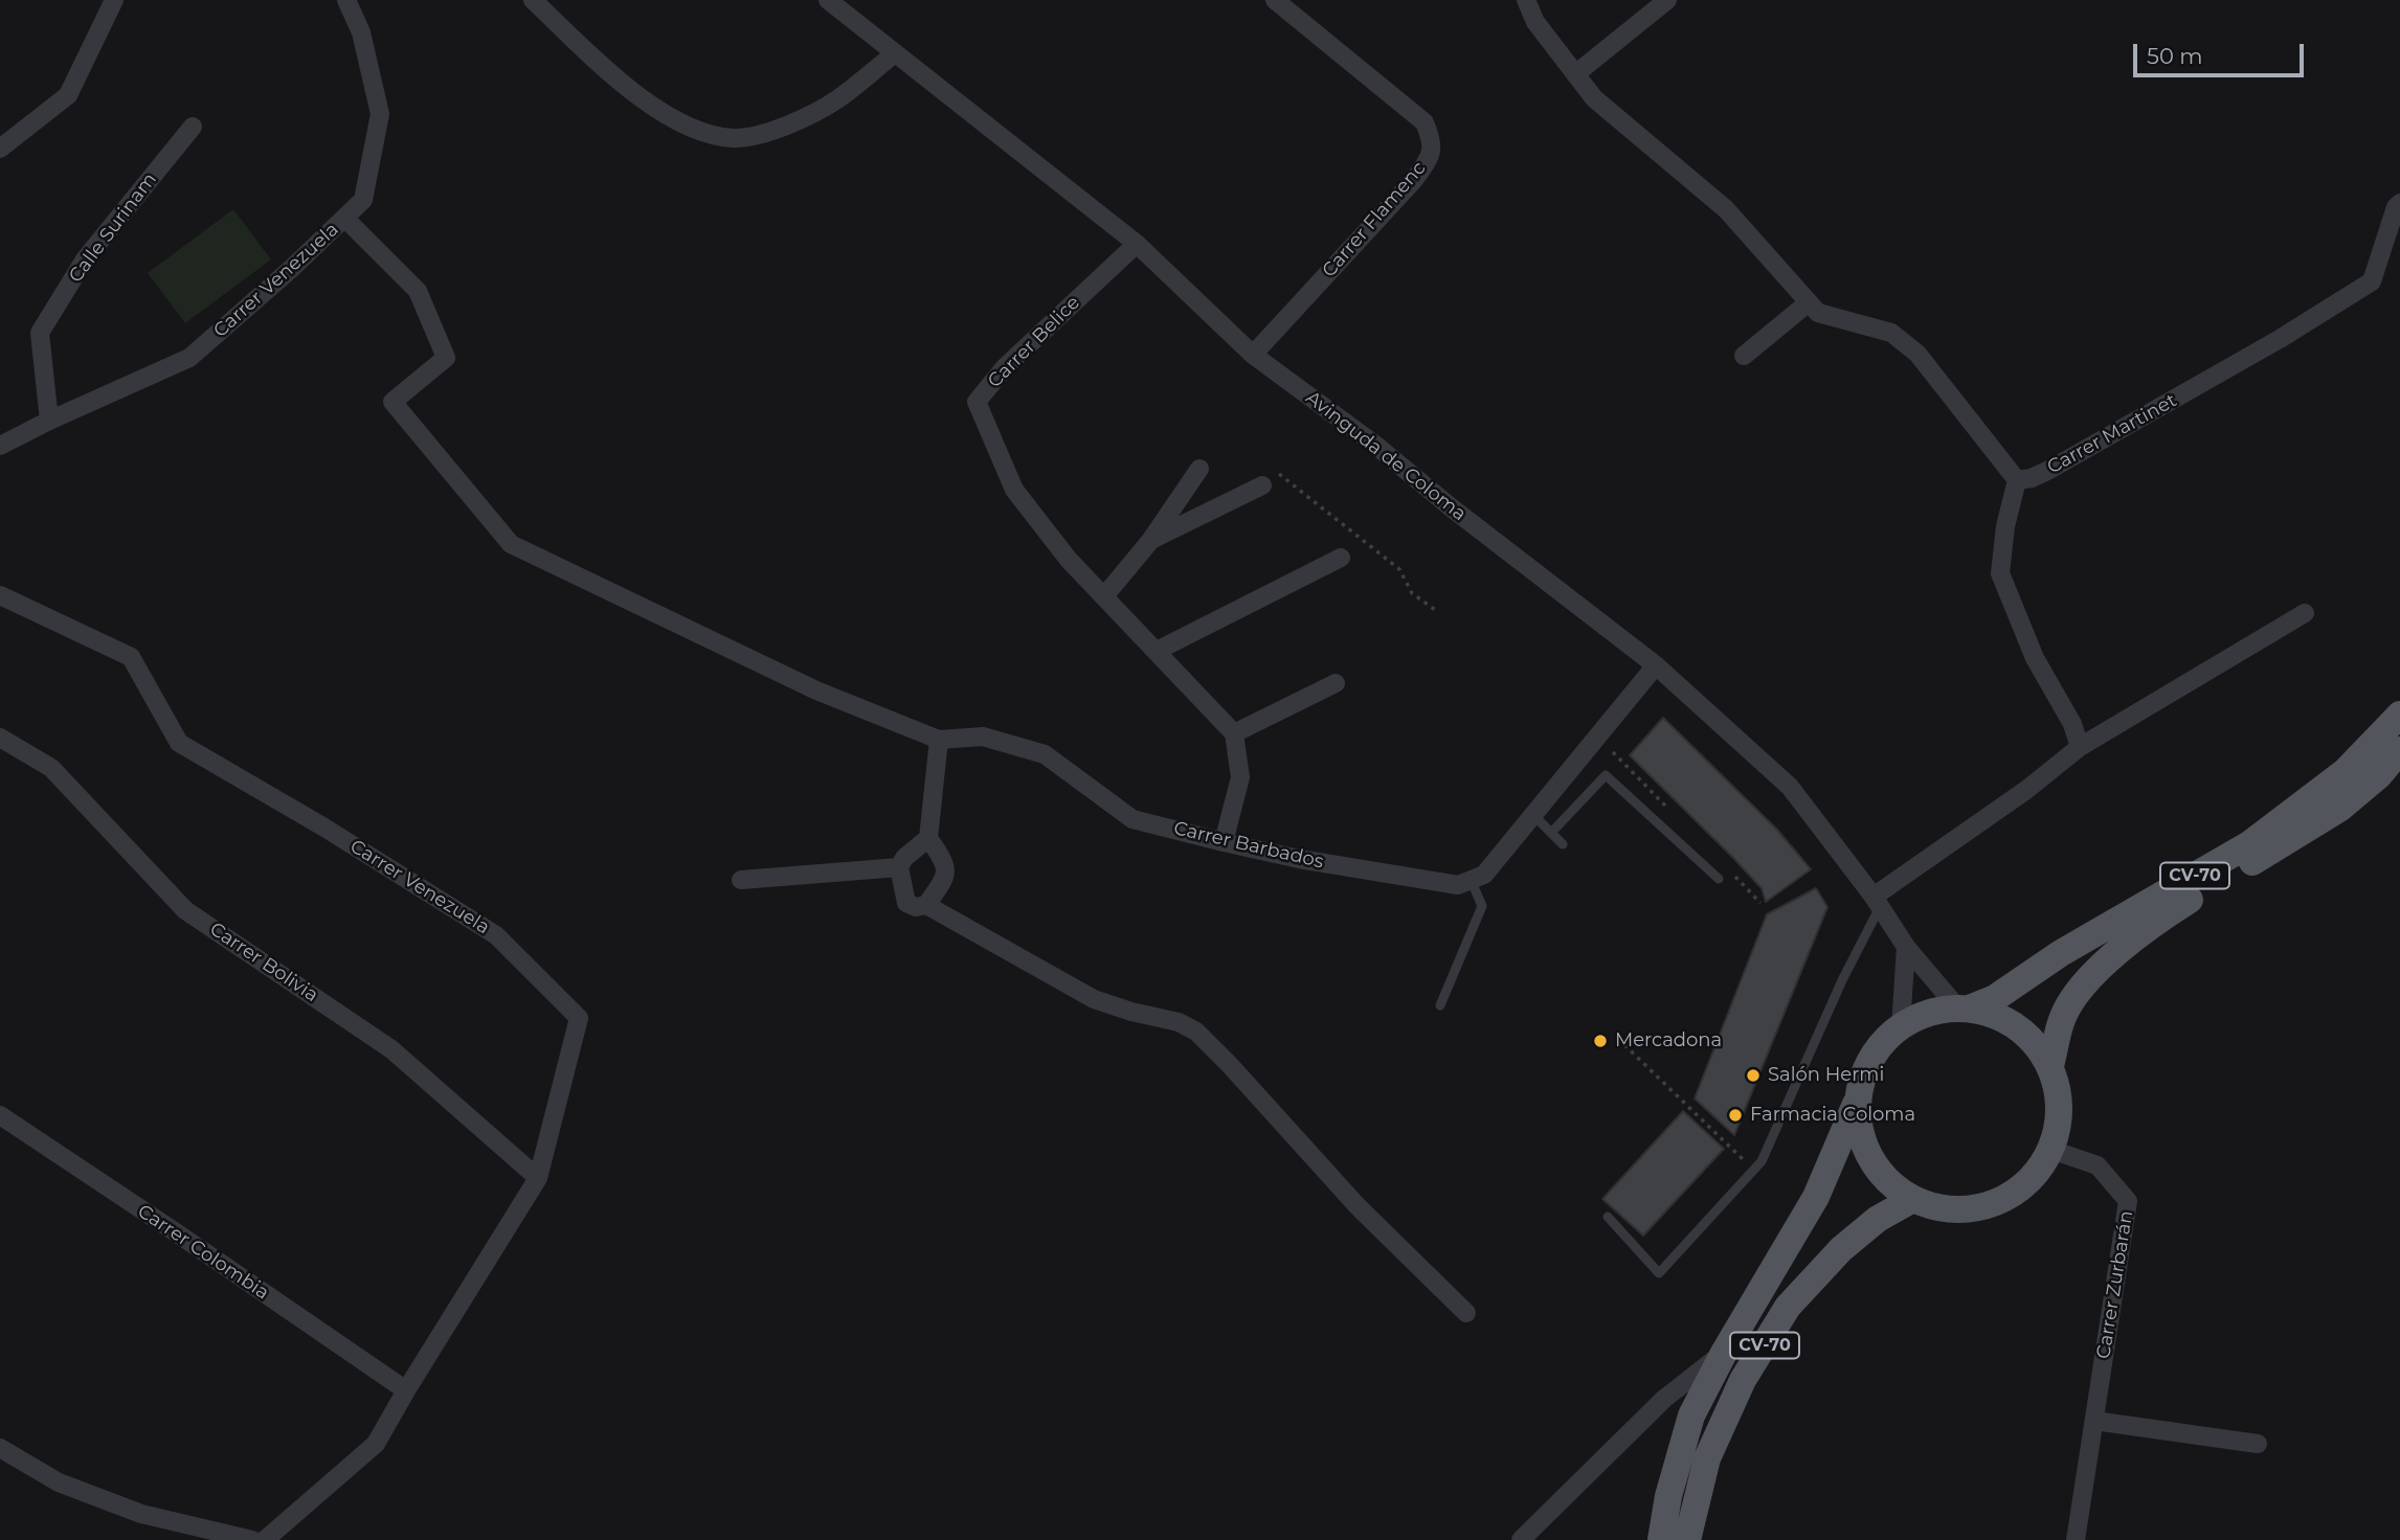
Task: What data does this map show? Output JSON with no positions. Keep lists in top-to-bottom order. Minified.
{"streets":{"main road":["CV-70"],"street":["Carrer Flamenc","Calle Surinam","Carrer Venezuela","Carrer Belice","Carrer Martinet","Avinguda de Coloma","Carrer Barbados","Carrer Bolivia","Carrer Colombia","Carrer Zurbarán"]},"crossings":[["Carrer Flamenc","Avinguda de Coloma"],["Calle Surinam","Carrer Venezuela"],["Carrer Venezuela","Carrer Bolivia"],["Carrer Venezuela","Carrer Colombia"],["Carrer Belice","Avinguda de Coloma"],["Avinguda de Coloma","CV-70"],["Avinguda de Coloma","Carrer Zurbarán"],["CV-70","Carrer Zurbarán"]],"places":["Mercadona","Salón Hermi","Farmacia Coloma"],"scale_bar":"50 m"}
